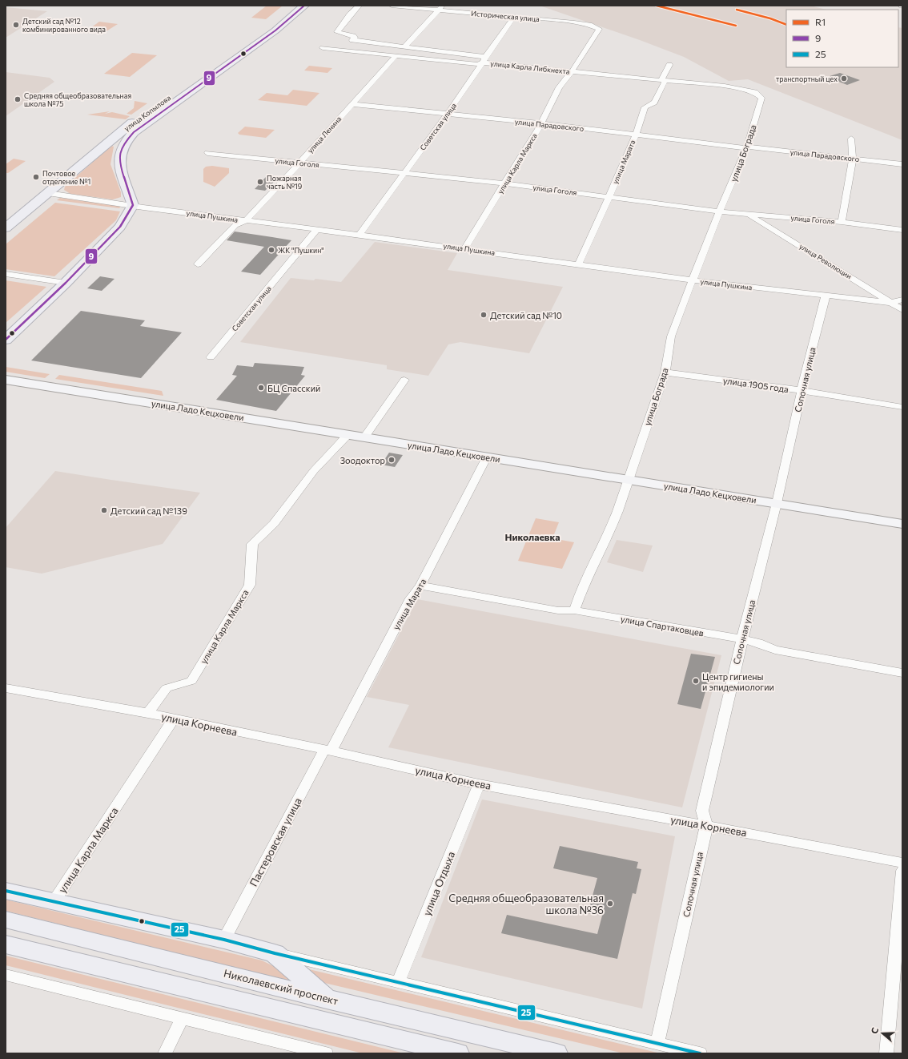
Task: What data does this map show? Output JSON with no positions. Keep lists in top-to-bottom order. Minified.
{"streets":{"main road":["улица Копылова","улица Ладо Кецховели","Николаевский проспект"],"street":["Историческая улица","улица Карла Либкнехта","улица Парадовского","Советская улица","улица Ленина","улица Бограда","улица Марата","улица Гоголя","улица Карла Маркса","улица Пушкина","улица Революции","Сопочная улица","улица 1905 года","улица Спартаковцев","улица Корнеева","Пастеровская улица","улица Отдыха"]},"crossings":[["Историческая улица","Советская улица"],["Историческая улица","улица Карла Маркса"],["улица Карла Либкнехта","Советская улица"],["улица Карла Либкнехта","улица Ленина"],["улица Карла Либкнехта","улица Бограда"],["улица Карла Либкнехта","улица Марата"],["улица Карла Либкнехта","улица Карла Маркса"],["улица Копылова","улица Пушкина"],["улица Парадовского","Советская улица"],["улица Парадовского","улица Ленина"],["улица Парадовского","улица Бограда"],["улица Парадовского","улица Марата"],["улица Парадовского","улица Карла Маркса"],["Советская улица","улица Гоголя"],["Советская улица","улица Пушкина"],["улица Ленина","улица Гоголя"],["улица Ленина","улица Пушкина"],["улица Бограда","улица Гоголя"],["улица Бограда","улица Пушкина"],["улица Бограда","улица 1905 года"],["улица Бограда","улица Ладо Кецховели"],["улица Бограда","улица Спартаковцев"],["улица Марата","улица Гоголя"],["улица Марата","улица Пушкина"],["улица Марата","улица Ладо Кецховели"],["улица Марата","улица Спартаковцев"],["улица Марата","улица Корнеева"],["улица Марата","Пастеровская улица"],["улица Гоголя","улица Карла Маркса"],["улица Гоголя","улица Революции"],["улица Карла Маркса","улица Пушкина"],["улица Карла Маркса","улица Ладо Кецховели"],["улица Карла Маркса","улица Корнеева"],["улица Пушкина","улица Революции"],["улица Пушкина","Сопочная улица"],["Сопочная улица","улица 1905 года"],["Сопочная улица","улица Ладо Кецховели"],["Сопочная улица","улица Спартаковцев"],["Сопочная улица","улица Корнеева"],["улица Корнеева","Пастеровская улица"],["улица Корнеева","улица Отдыха"]],"districts":["Николаевка"],"places":["Детский сад №12 комбинированного вида","транспортный цех","Средняя общеобразовательная школа №75","Почтовое отделение №1","Пожарная часть №19","ЖК \"Пушкин\"","Детский сад №10","БЦ Спасский","Зоодоктор","Детский сад №139","Центр гигиены и эпидемиологии","Средняя общеобразовательная школа №36"],"lines":["transit line R1","transit line 9","transit line 25"],"legend":["R1","9","25"],"north":"left"}
